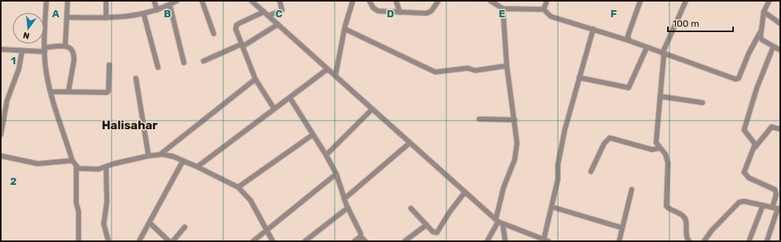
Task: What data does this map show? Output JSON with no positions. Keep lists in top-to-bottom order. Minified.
{"districts":["Halisahar"],"scale_bar":"100 m","north":"bottom","grid":{"columns":["A","B","C","D","E","F"],"rows":["1","2"]}}
